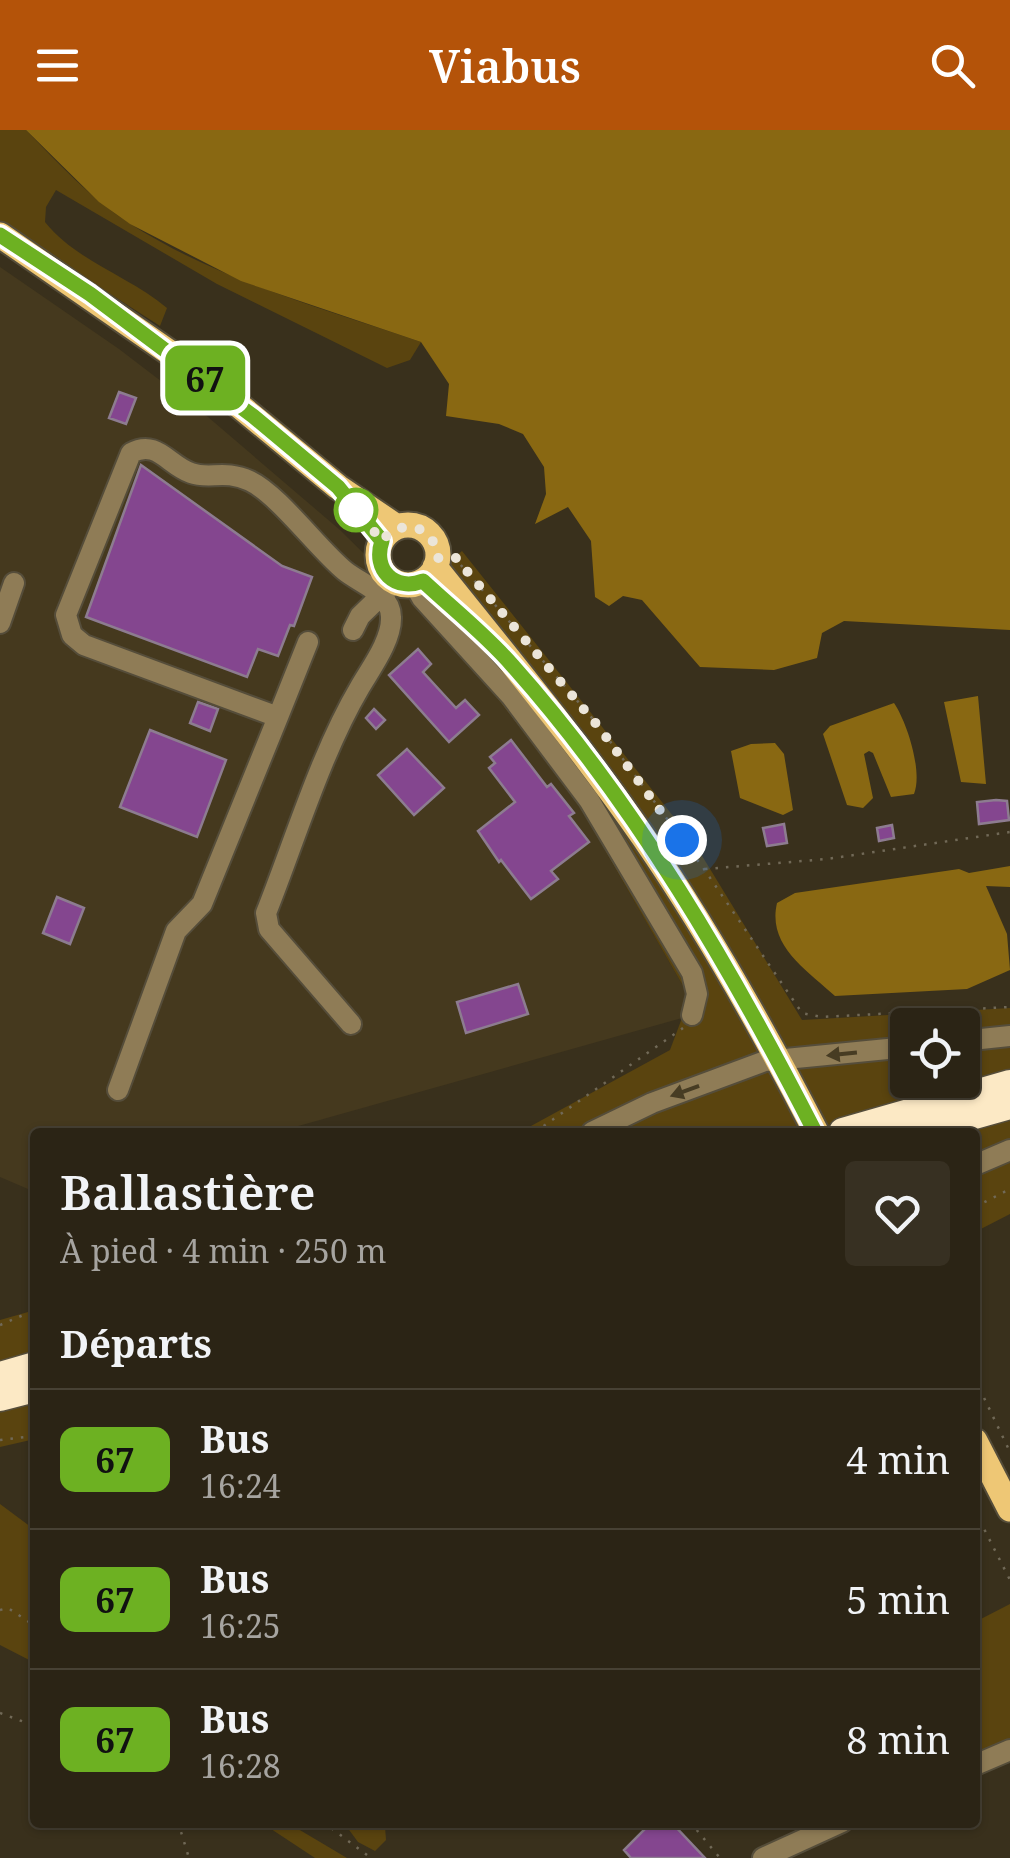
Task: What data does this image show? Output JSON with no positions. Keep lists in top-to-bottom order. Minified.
{"lines":["bus line 67"],"page":{"header":"Viabus","on_map":"67","heading":[["Ballastière","À pied · 4 min · 250 m"],"Départs"],"list":[{"mark":"67","name":"Bus","note":"16:24","value":"4 min"},{"mark":"67","name":"Bus","note":"16:25","value":"5 min"},{"mark":"67","name":"Bus","note":"16:28","value":"8 min"}]}}
